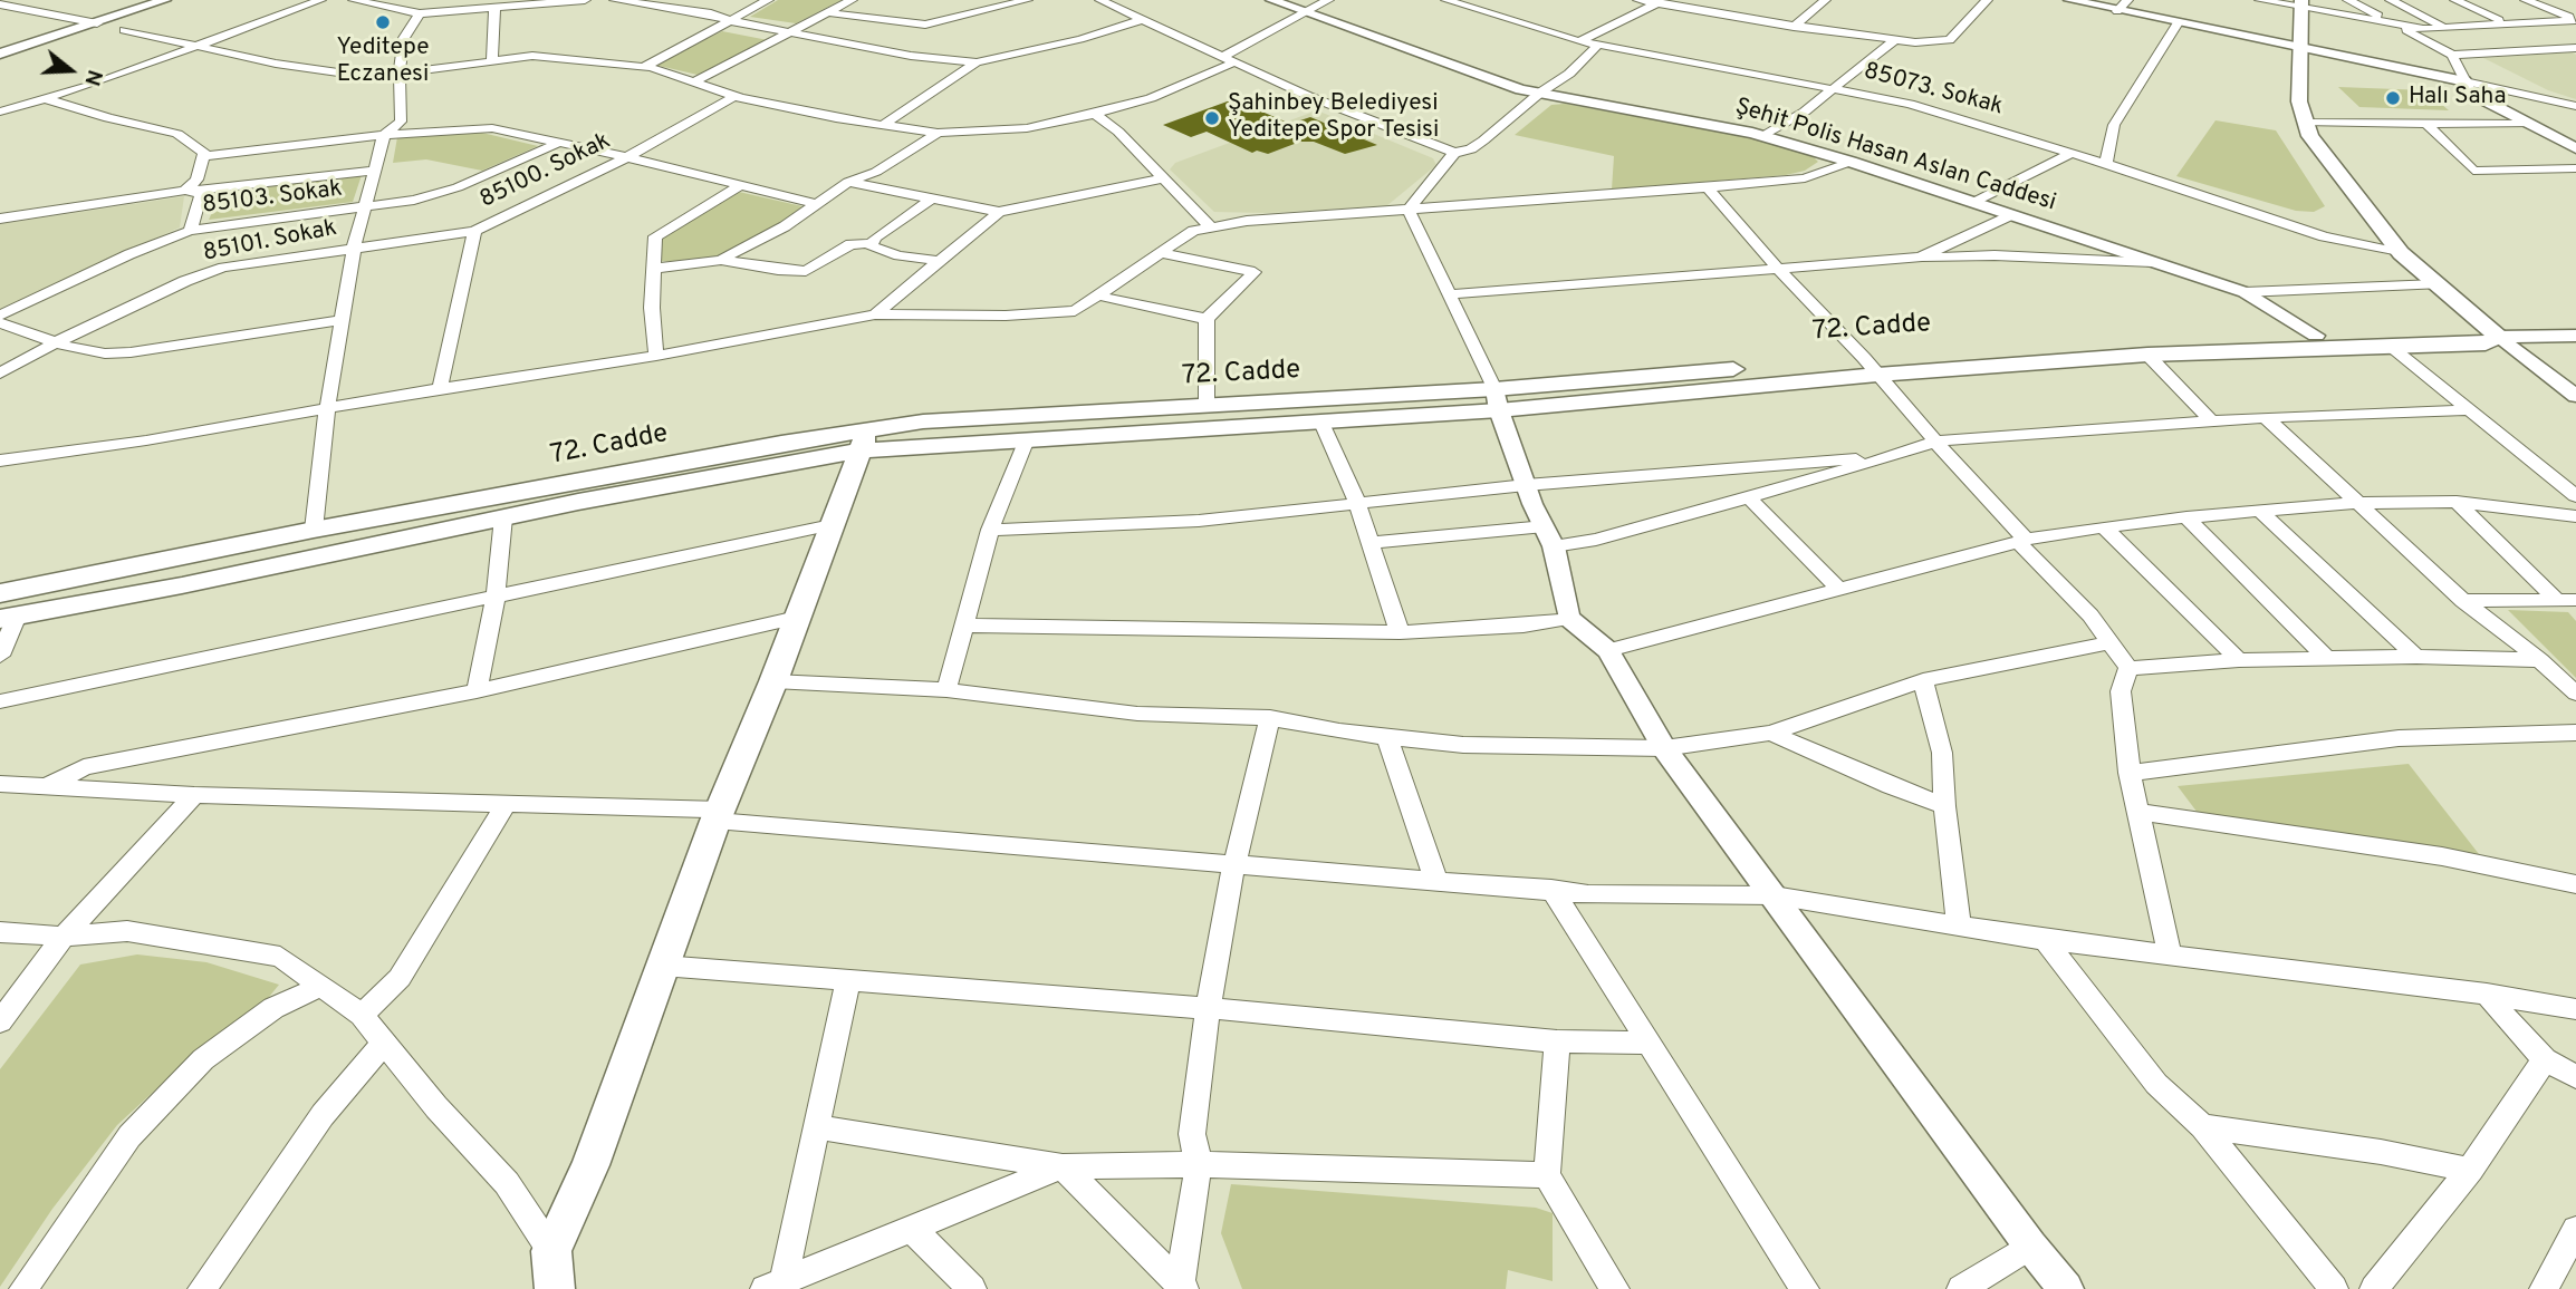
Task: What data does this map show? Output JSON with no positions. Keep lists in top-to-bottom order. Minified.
{"streets":{"main road":["72. Cadde"],"street":["85073. Sokak","Şehit Polis Hasan Aslan Caddesi","85100. Sokak","85103. Sokak","85101. Sokak"]},"crossings":[["Şehit Polis Hasan Aslan Caddesi","72. Cadde"],["85100. Sokak","85101. Sokak"]],"places":["Yeditepe Eczanesi","Halı Saha","Şahinbey Belediyesi Yeditepe Spor Tesisi"],"north":"right"}
